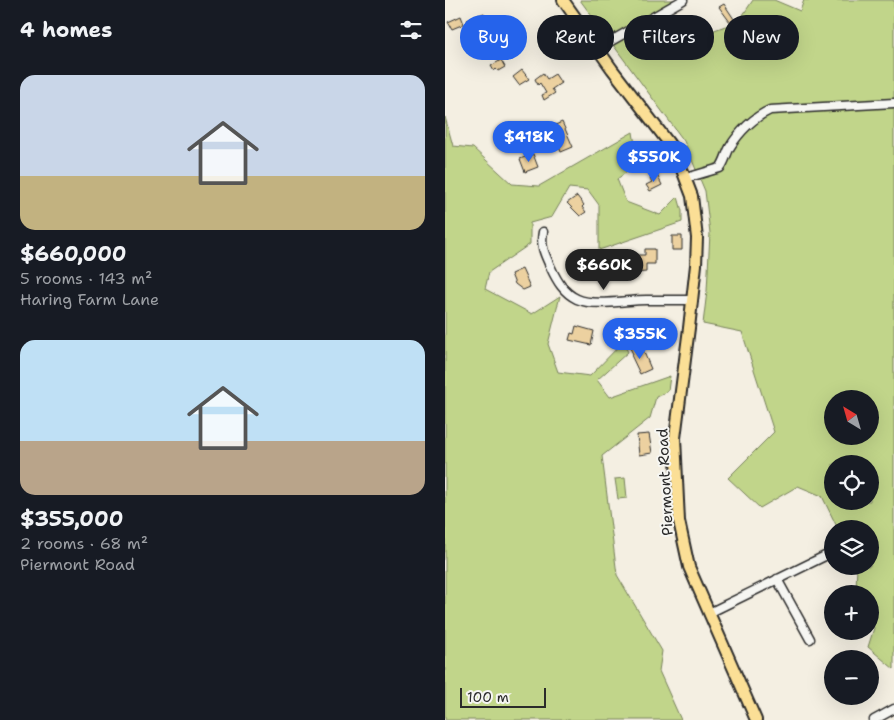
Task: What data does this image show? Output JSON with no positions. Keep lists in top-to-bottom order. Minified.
{"streets":{"main road":["Piermont Road"]},"scale_bar":"100 m","north":"top left","page":{"heading":"4 homes","chip":["Buy","Rent","Filters","New"],"list":[{"name":"$660,000","note":"5 rooms · 143 m² · Haring Farm Lane"},{"name":"$355,000","note":"2 rooms · 68 m² · Piermont Road"}],"price":["$418K","$550K","$660K","$355K"],"map_buttons":["+","−"],"scale":"100 m"}}
